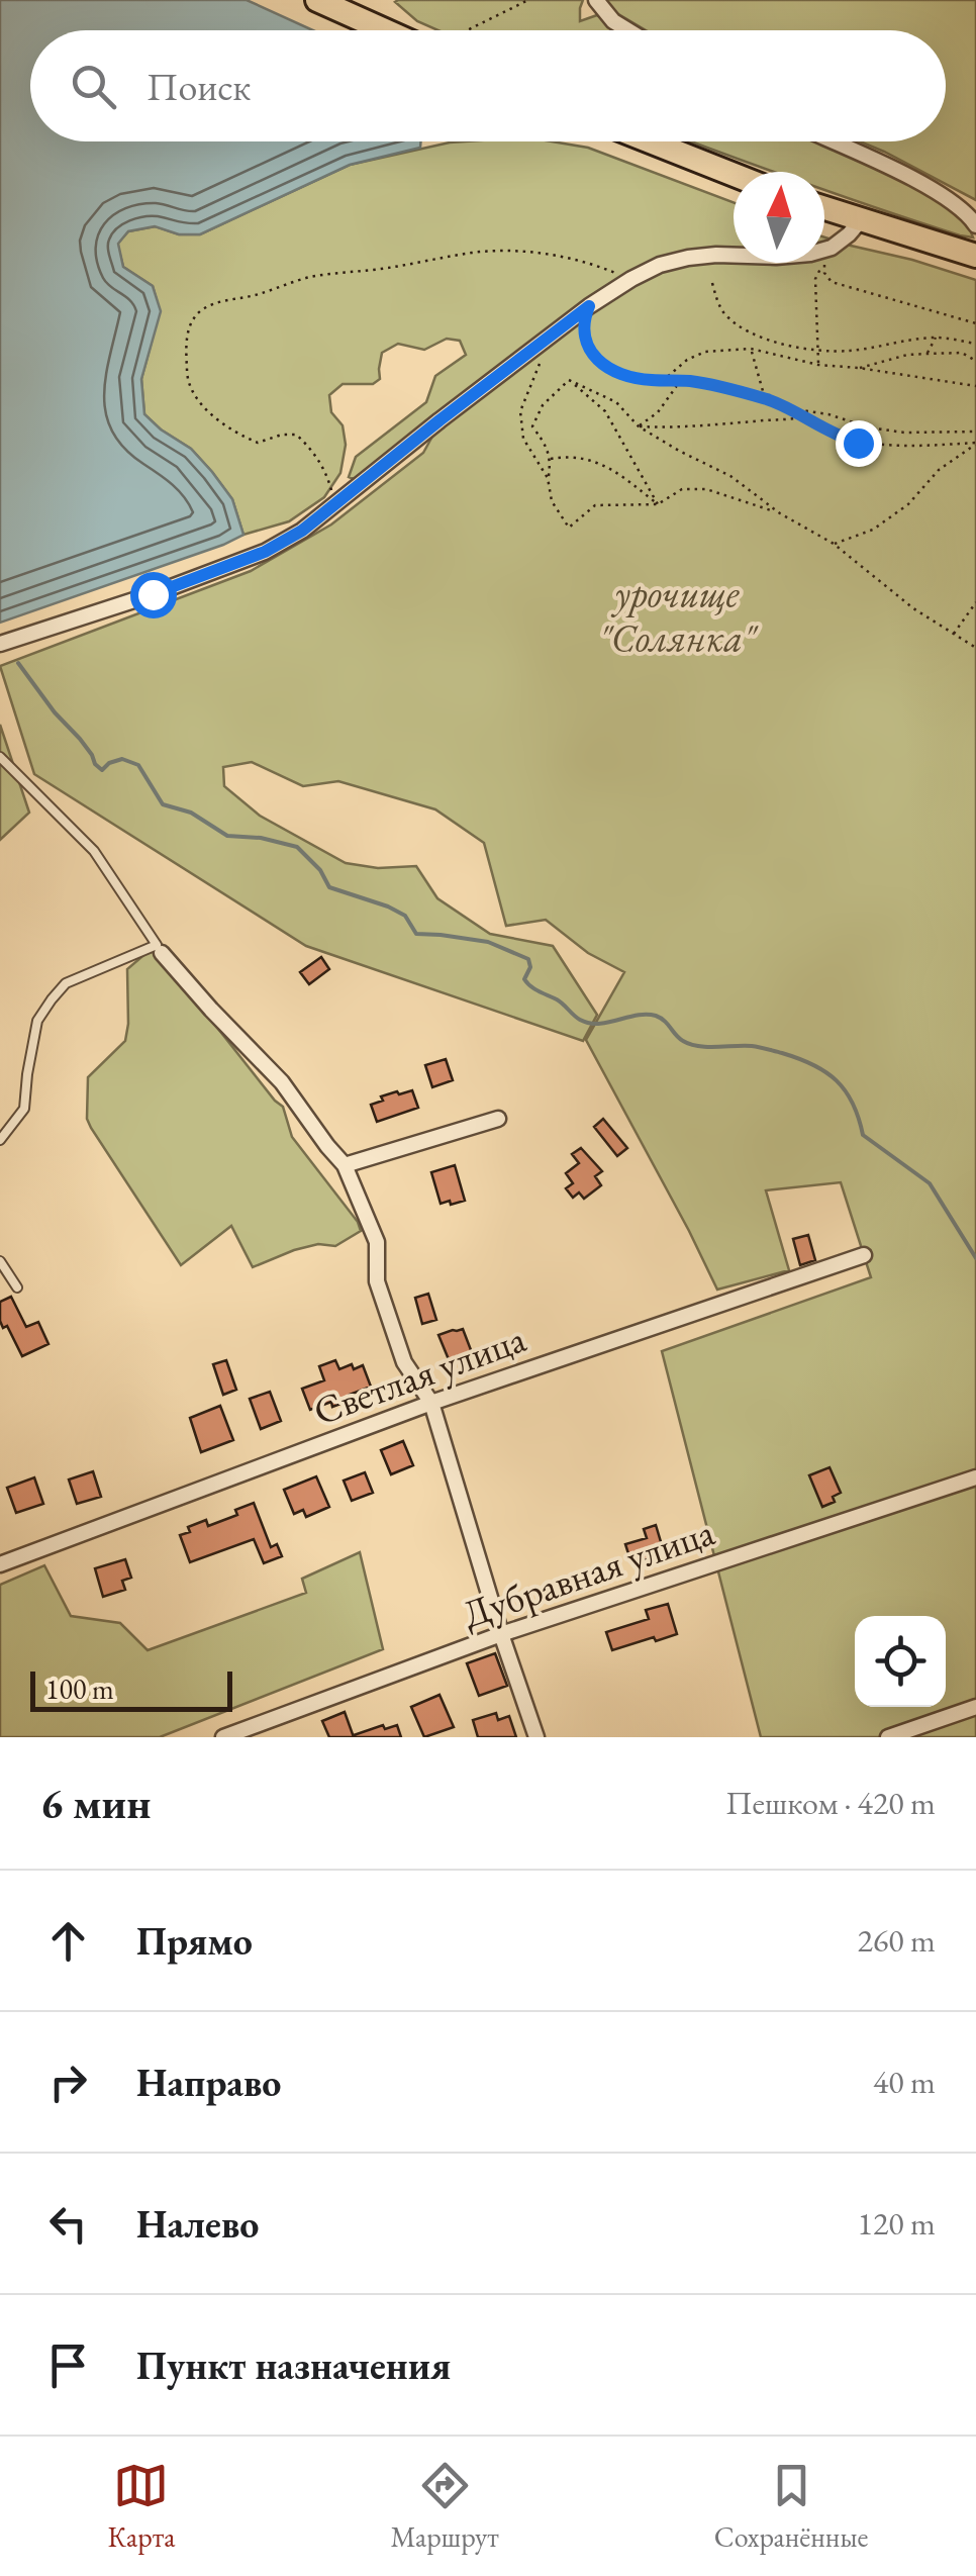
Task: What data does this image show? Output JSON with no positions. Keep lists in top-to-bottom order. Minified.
{"streets":{"street":["Светлая улица","Дубравная улица"]},"parks":["урочище \"Солянка\""],"scale_bar":"100 m","north":"top","page":{"search":"Поиск","scale":"100 m","heading":["6 мин","Пешком · 420 m"],"list":[["Прямо","260 m"],["Направо","40 m"],["Налево","120 m"],"Пункт назначения"],"nav":["Карта","Маршрут","Сохранённые"]}}
